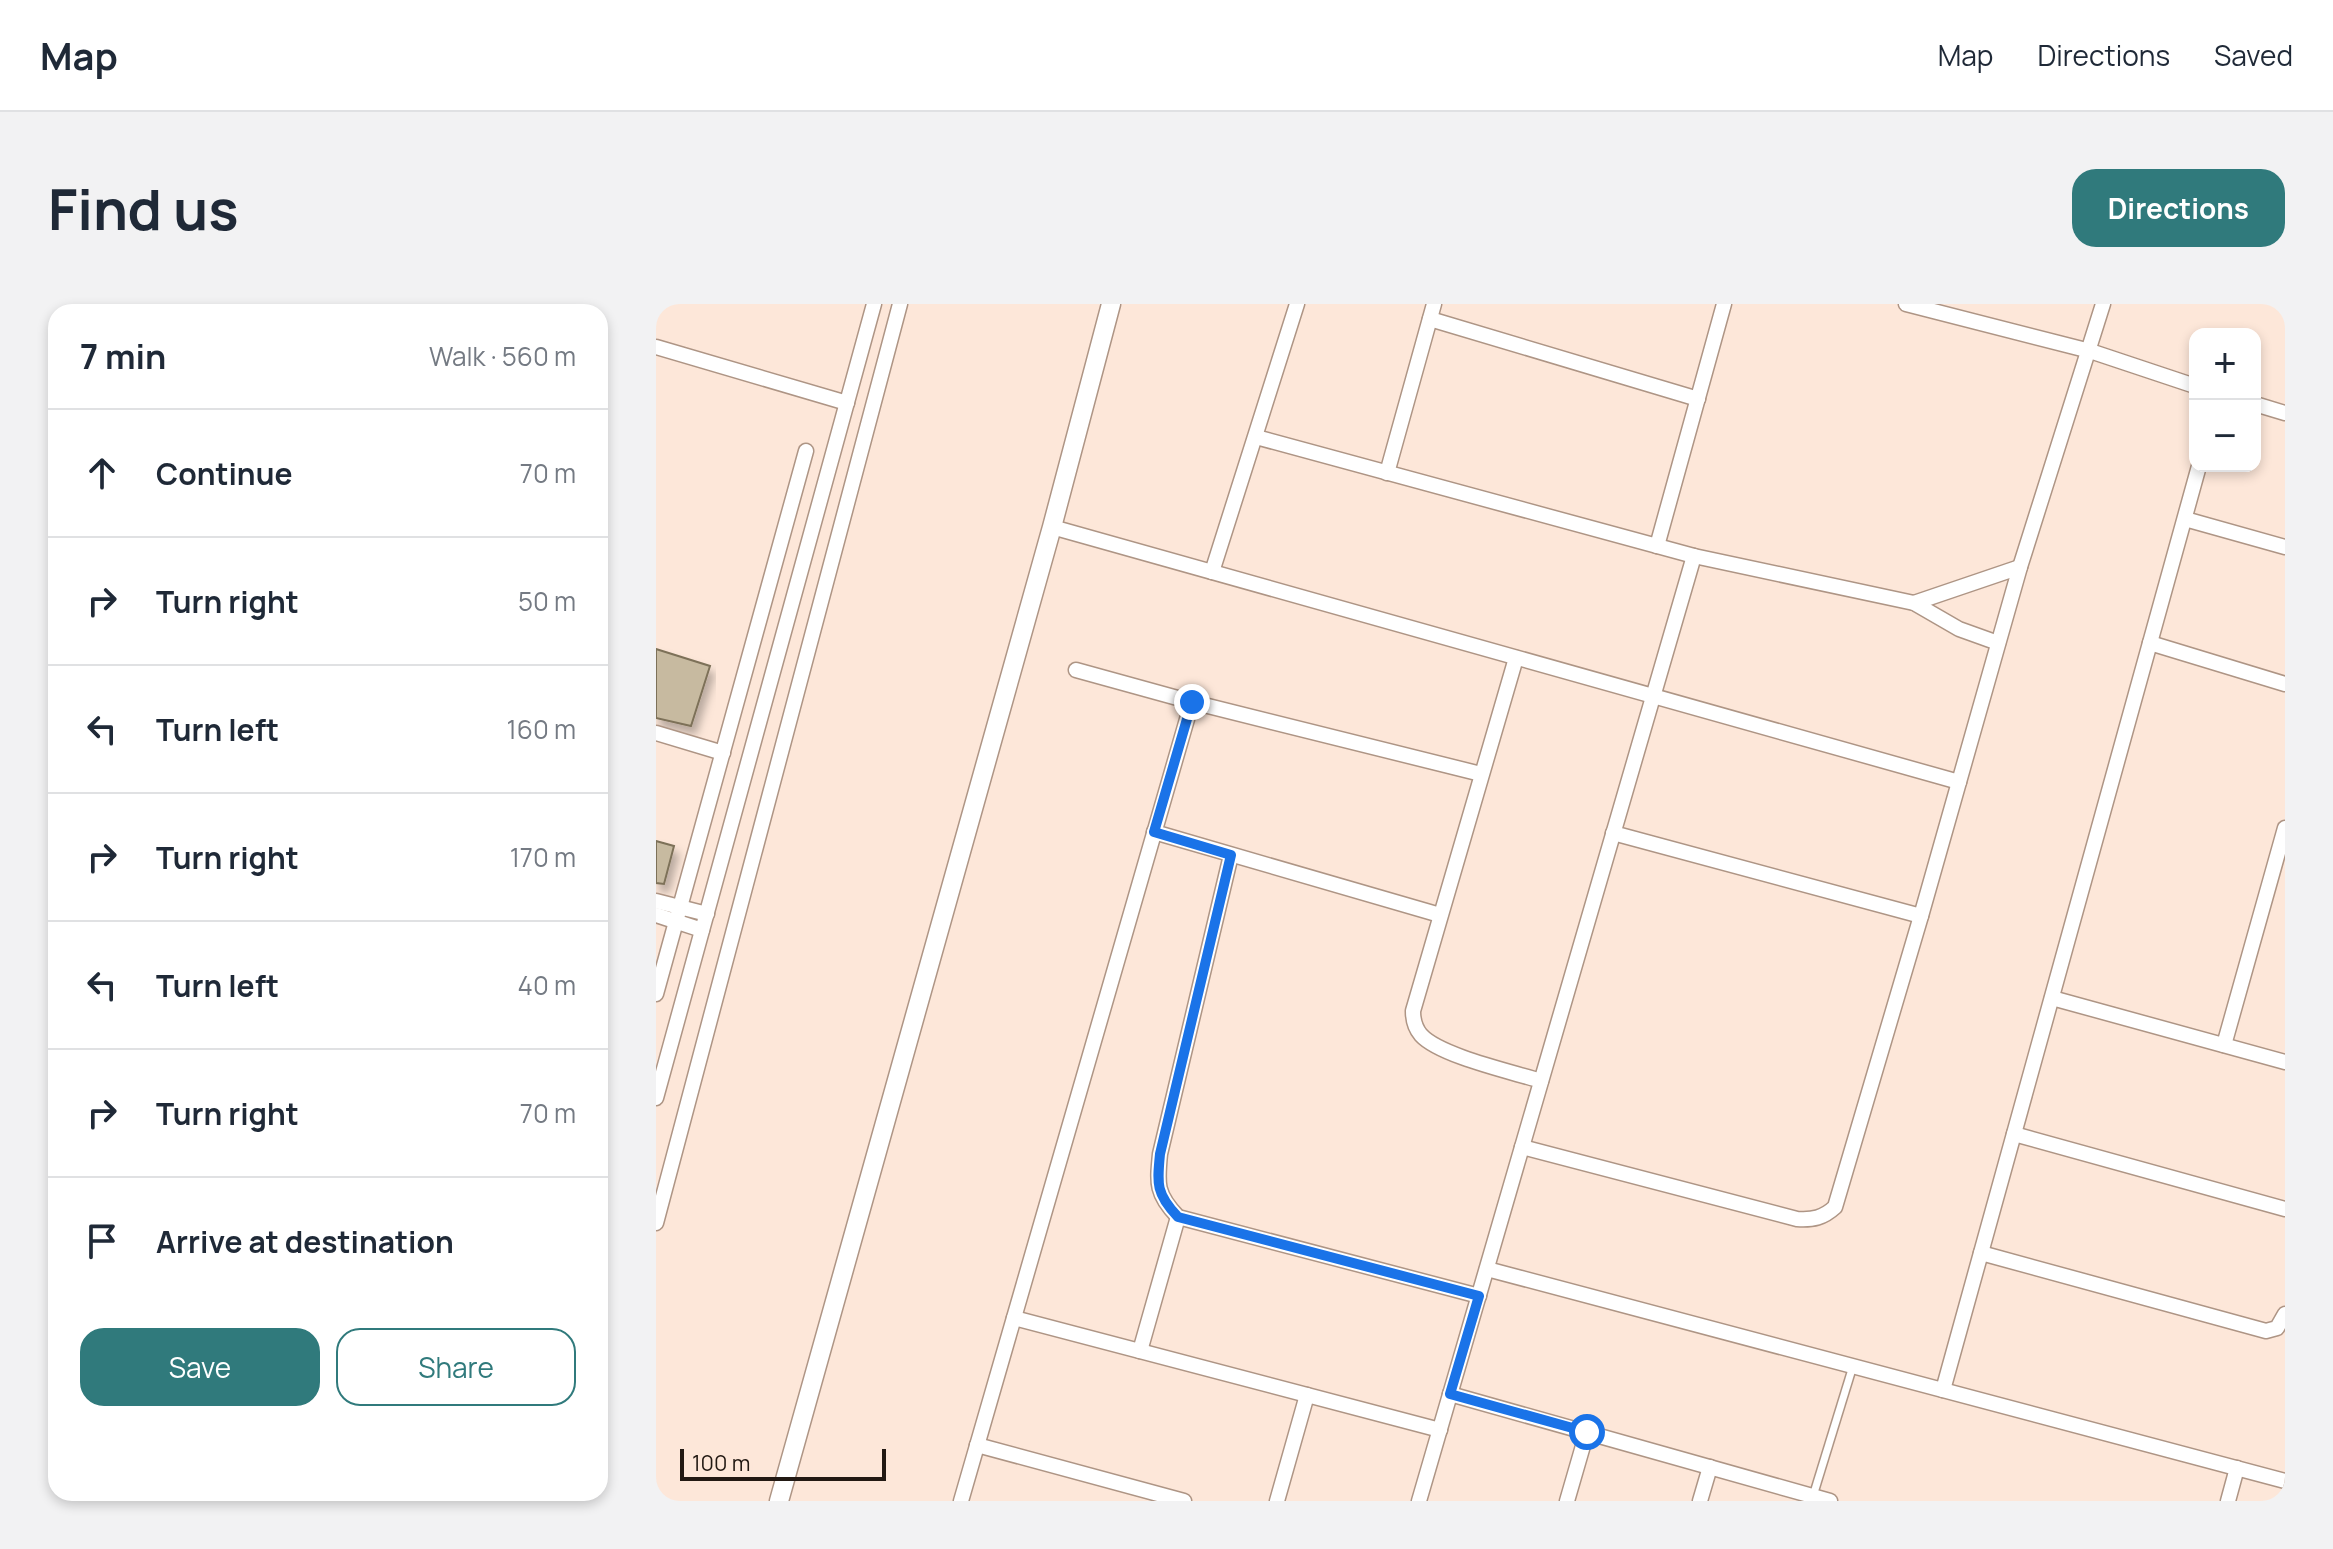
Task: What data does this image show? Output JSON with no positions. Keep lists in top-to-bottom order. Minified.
{"scale_bar":"100 m","page":{"header":"Map","nav":["Map","Directions","Saved"],"buttons":["Directions",["Save","Share"]],"title":"Find us","heading":["7 min","Walk · 560 m"],"map_buttons":["+","−"],"list":[["Continue","70 m"],["Turn right","50 m"],["Turn left","160 m"],["Turn right","170 m"],["Turn left","40 m"],["Turn right","70 m"],"Arrive at destination"],"scale":"100 m"}}
